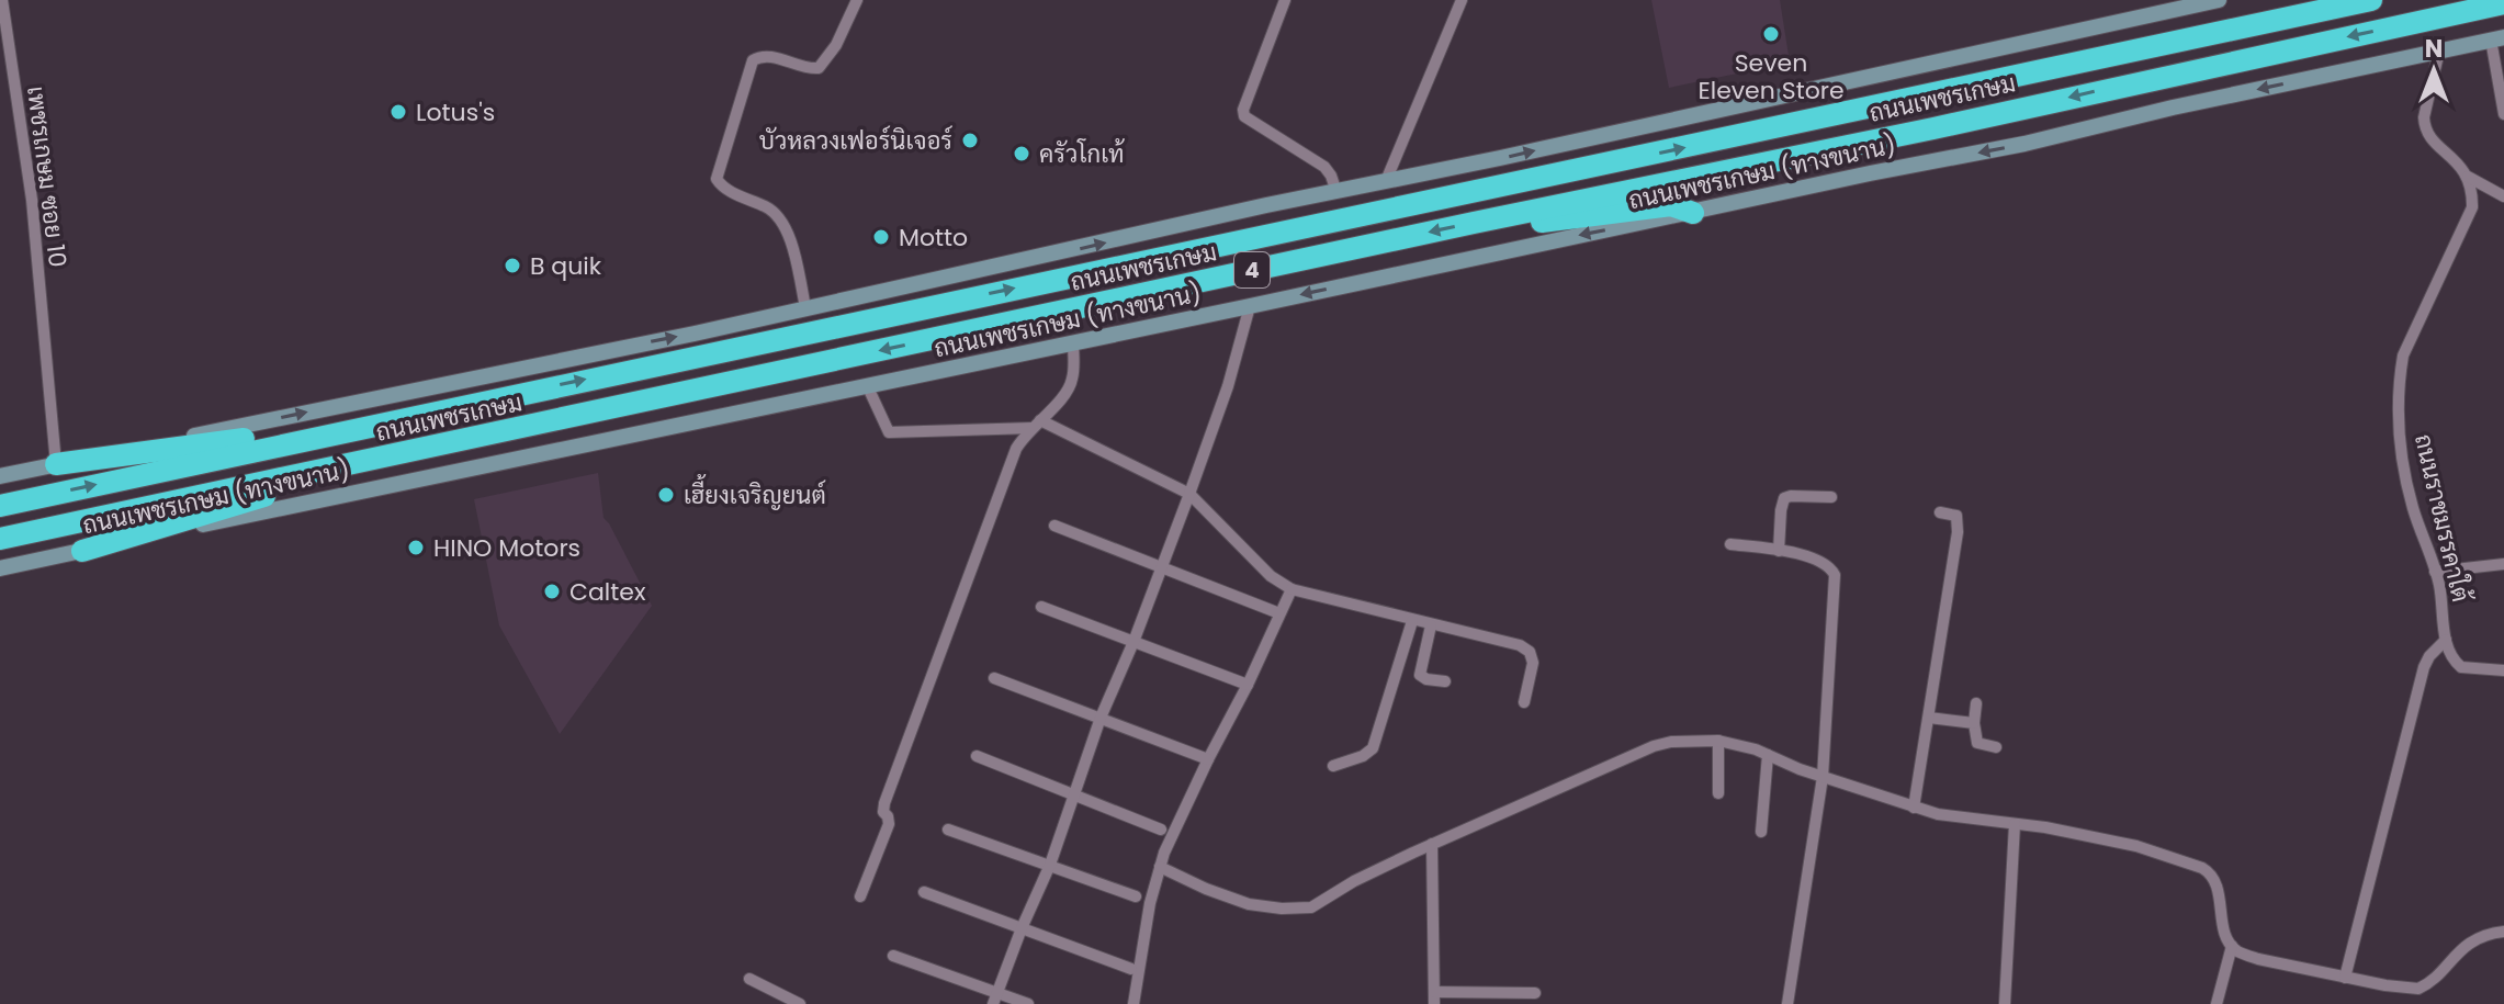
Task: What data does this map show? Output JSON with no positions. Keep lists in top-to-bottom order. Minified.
{"streets":{"highway":["ถนนเพชรเกษม","4"],"main road":["ถนนเพชรเกษม (ทางขนาน)"],"street":["เพชรเกษม ซอย 10","ถนนราชมรรคาใต้"]},"places":["Seven Eleven Store","Lotus's","บัวหลวงเฟอร์นิเจอร์","ครัวโกเท้","Motto","B quik","เฮี้ยงเจริญยนต์","HINO Motors","Caltex"],"north":"top"}
